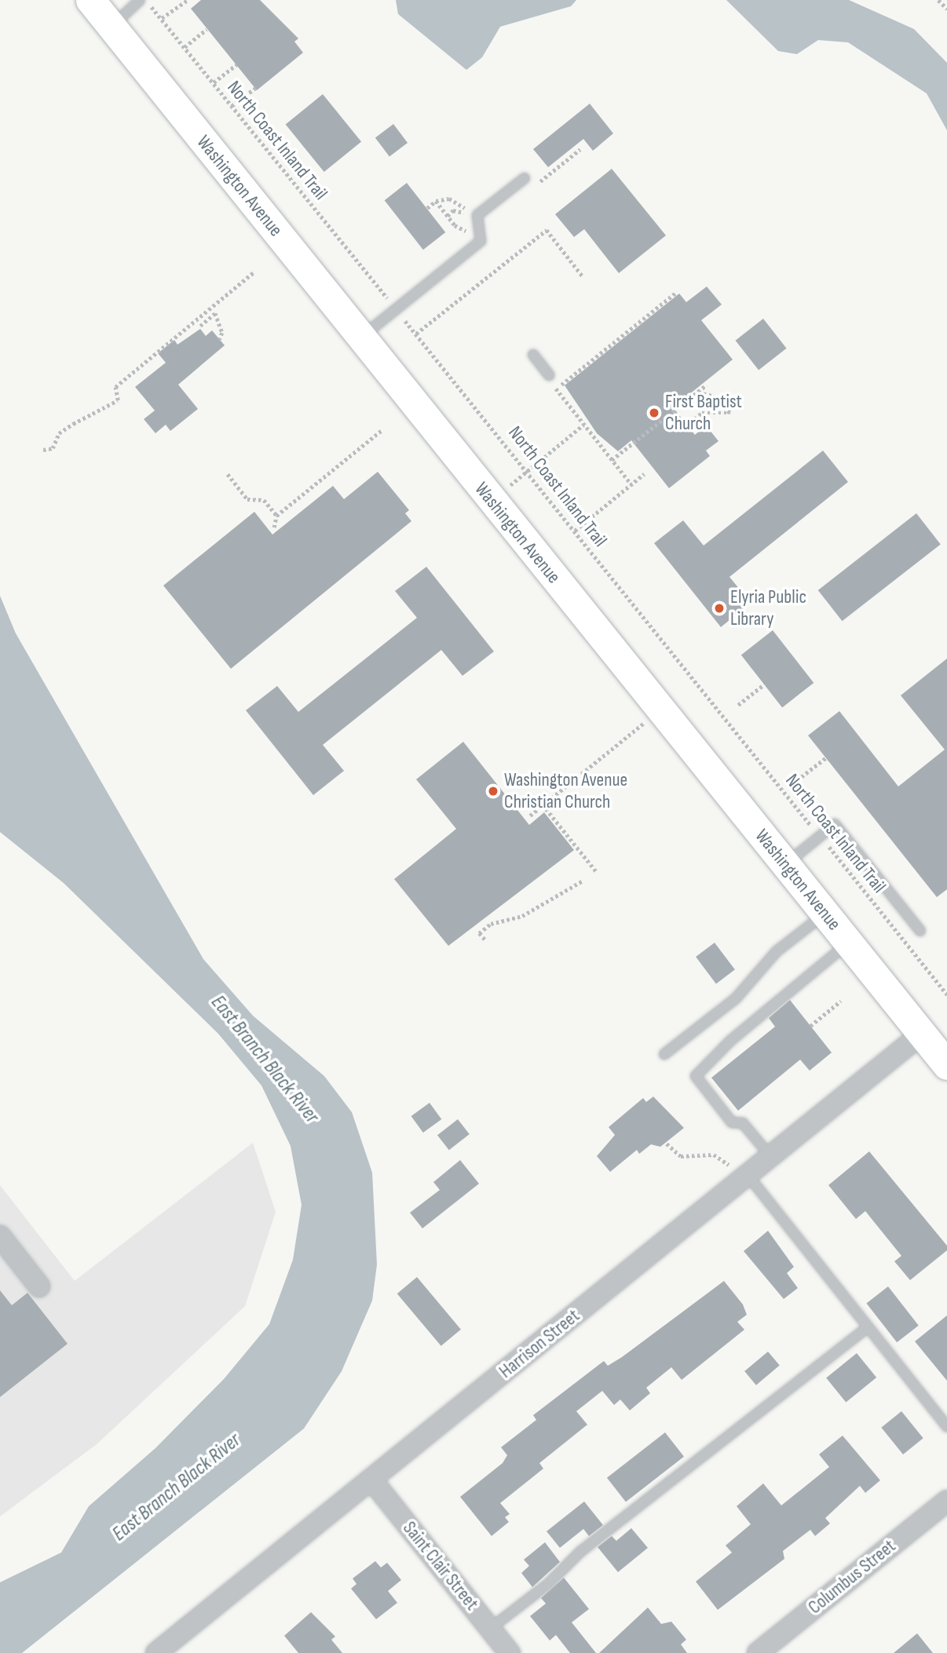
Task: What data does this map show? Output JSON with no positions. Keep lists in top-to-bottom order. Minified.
{"streets":{"street":["Washington Avenue","Harrison Street","Saint Clair Street","Columbus Street"],"path":["North Coast Inland Trail"]},"crossings":[["Washington Avenue","Harrison Street"],["Harrison Street","Saint Clair Street"]],"water":["East Branch Black River"],"places":["First Baptist Church","Elyria Public Library","Washington Avenue Christian Church"]}
